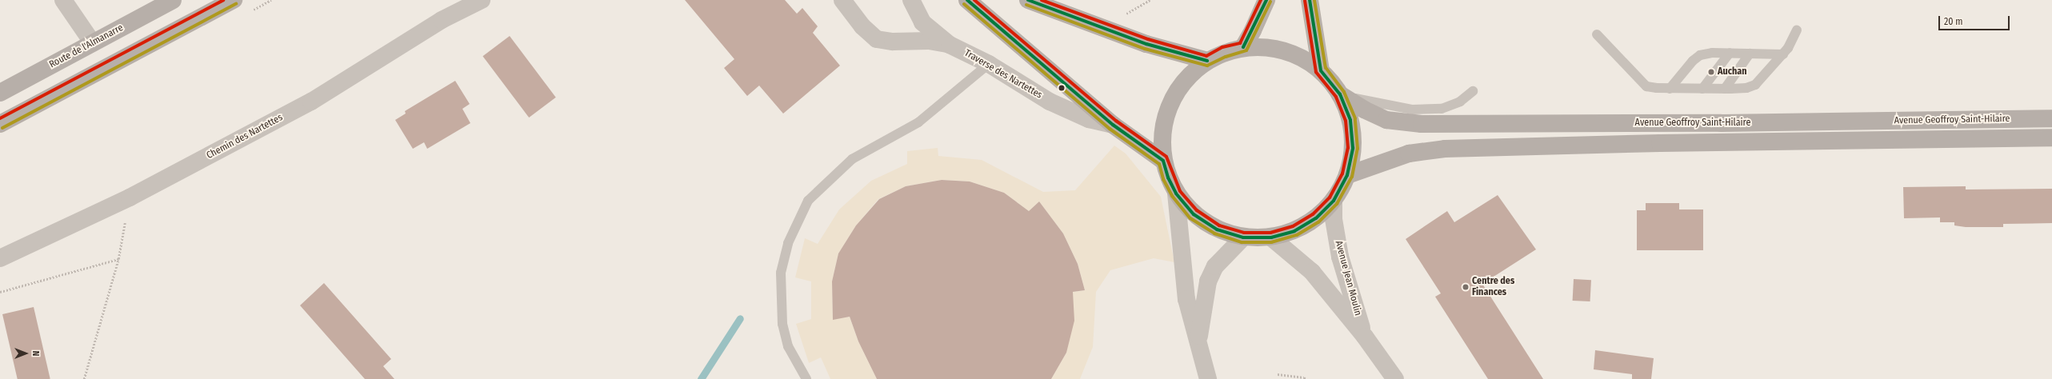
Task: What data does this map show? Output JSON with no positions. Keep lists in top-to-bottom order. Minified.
{"streets":{"main road":["Route de l'Almanarre","Avenue Geoffroy Saint-Hilaire"],"street":["Traverse des Nartettes","Chemin des Nartettes","Avenue Jean Moulin"]},"places":["Auchan","Centre des Finances"],"scale_bar":"20 m","north":"right"}
